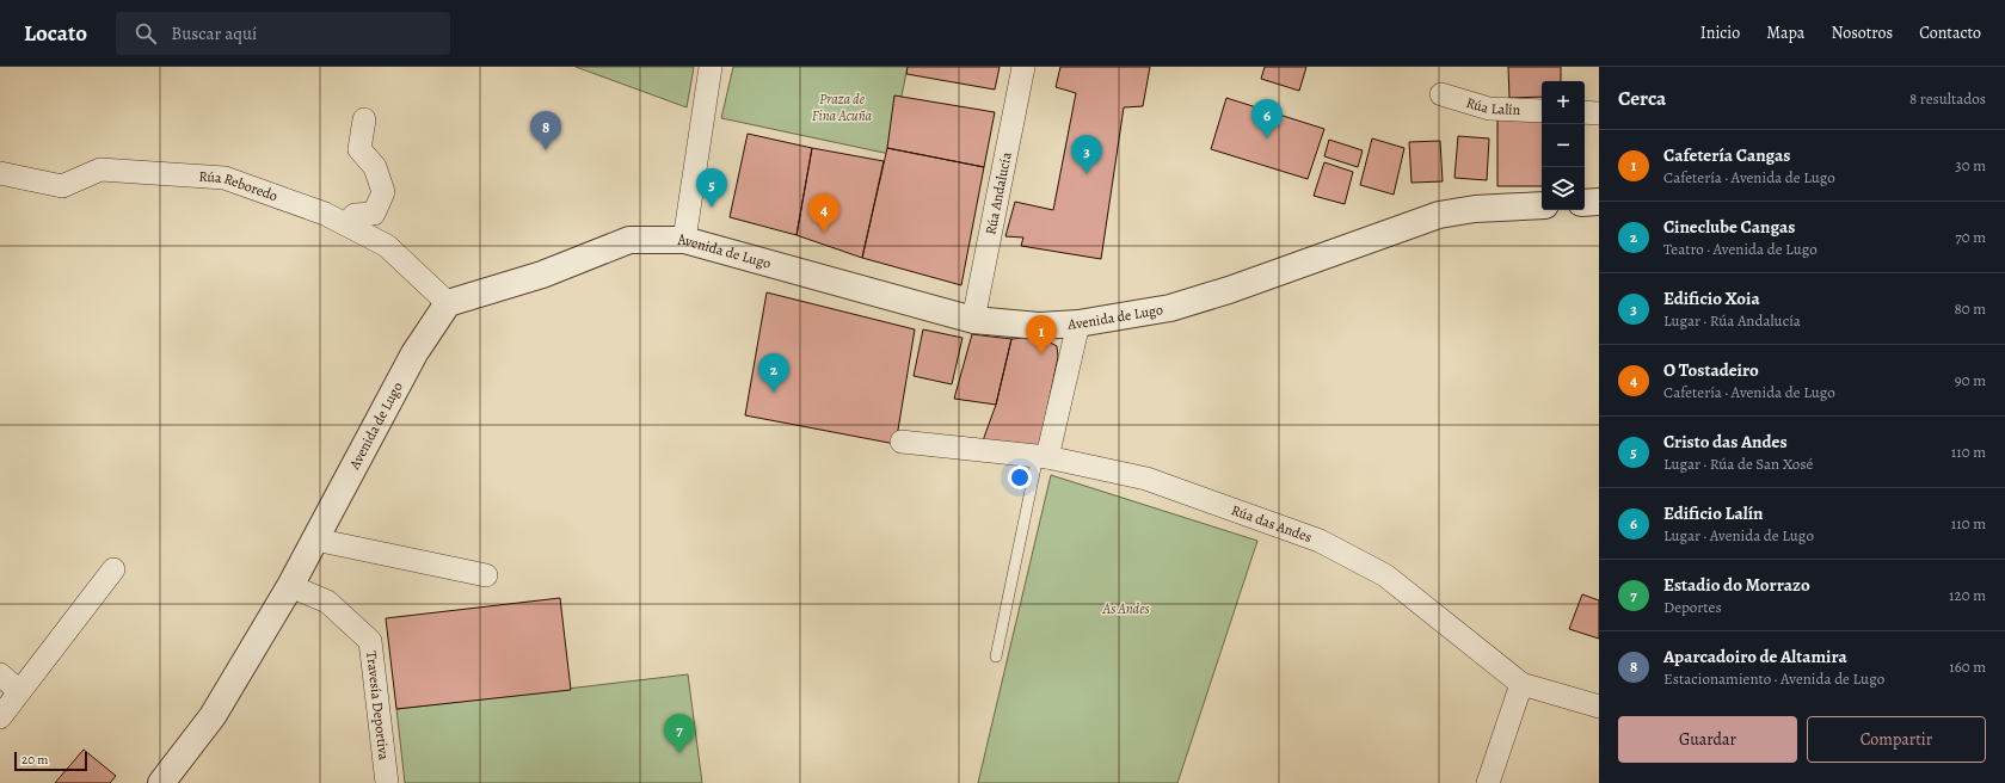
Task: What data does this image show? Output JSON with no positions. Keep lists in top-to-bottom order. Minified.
{"streets":{"street":["Rúa Lalín","Rúa Reboredo","Rúa Andalucía","Avenida de Lugo","Rúa das Andes","Travesía Deportiva"]},"crossings":[["Rúa Reboredo","Avenida de Lugo"],["Rúa Andalucía","Avenida de Lugo"],["Avenida de Lugo","Travesía Deportiva"]],"parks":["Praza de Fina Acuña","As Andes"],"scale_bar":"20 m","page":{"header":"Locato","search":"Buscar aquí","nav":["Inicio","Mapa","Nosotros","Contacto"],"heading":["Cerca","8 resultados"],"map_buttons":["+","−"],"pins":["6","8","3","5","4","1","2","7"],"list":[{"mark":"1","name":"Cafetería Cangas","note":"Cafetería · Avenida de Lugo","value":"30 m"},{"mark":"2","name":"Cineclube Cangas","note":"Teatro · Avenida de Lugo","value":"70 m"},{"mark":"3","name":"Edificio Xoia","note":"Lugar · Rúa Andalucía","value":"80 m"},{"mark":"4","name":"O Tostadeiro","note":"Cafetería · Avenida de Lugo","value":"90 m"},{"mark":"5","name":"Cristo das Andes","note":"Lugar · Rúa de San Xosé","value":"110 m"},{"mark":"6","name":"Edificio Lalín","note":"Lugar · Avenida de Lugo","value":"110 m"},{"mark":"7","name":"Estadio do Morrazo","note":"Deportes","value":"120 m"},{"mark":"8","name":"Aparcadoiro de Altamira","note":"Estacionamiento · Avenida de Lugo","value":"160 m"}],"buttons":["Guardar","Compartir"],"scale":"20 m"}}
